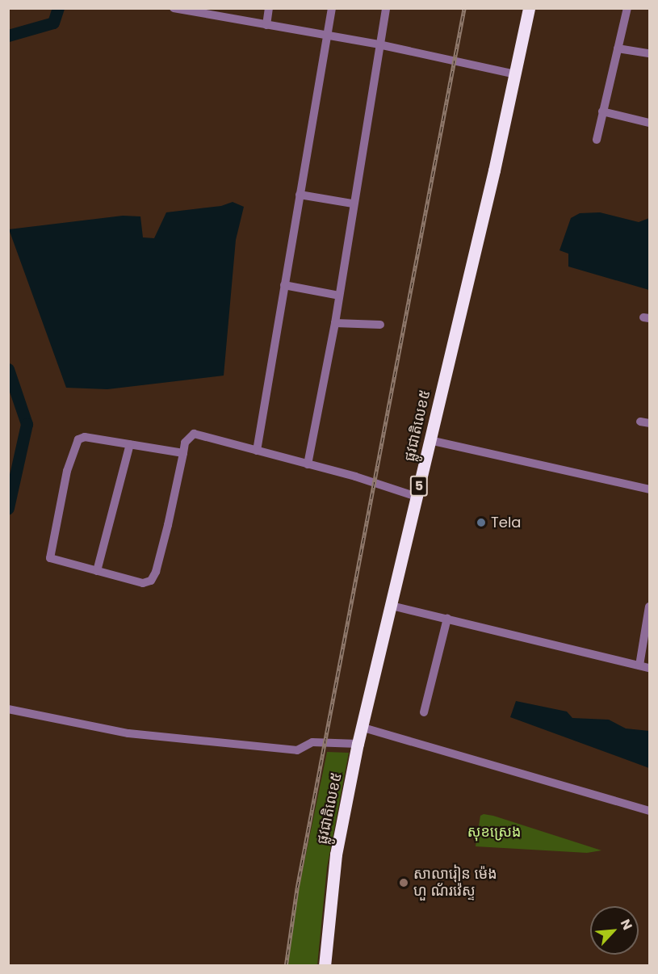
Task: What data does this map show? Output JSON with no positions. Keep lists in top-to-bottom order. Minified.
{"streets":{"highway":["ផ្លូវជាតិលេខ៥","5"]},"parks":["សុខស្រេង"],"places":["Tela","សាលារៀន ម៉េង ហួ ណ័រវ៉េស្ទ"],"north":"top right"}
